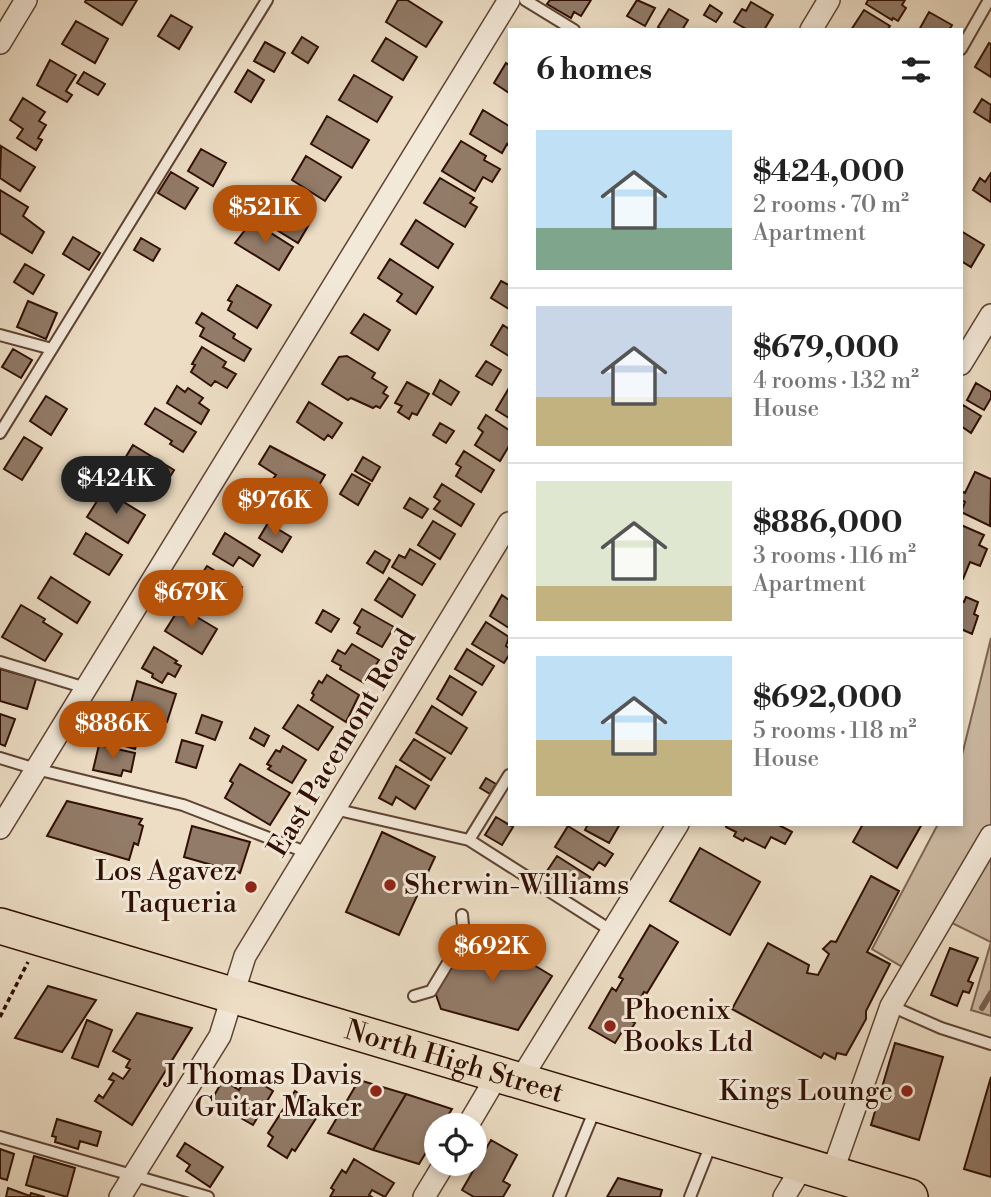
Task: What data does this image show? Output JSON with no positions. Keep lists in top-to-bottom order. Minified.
{"streets":{"main road":["North High Street"],"street":["East Pacemont Road"]},"crossings":[["East Pacemont Road","North High Street"]],"places":["Sherwin-Williams","Los Agavez Taqueria","Phoenix Books Ltd","J Thomas Davis Guitar Maker","Kings Lounge"],"page":{"heading":"6 homes","list":[{"name":"$424,000","note":"2 rooms · 70 m² · Apartment"},{"name":"$679,000","note":"4 rooms · 132 m² · House"},{"name":"$886,000","note":"3 rooms · 116 m² · Apartment"},{"name":"$692,000","note":"5 rooms · 118 m² · House"}],"price":["$521K","$424K","$976K","$679K","$886K","$692K"]}}
